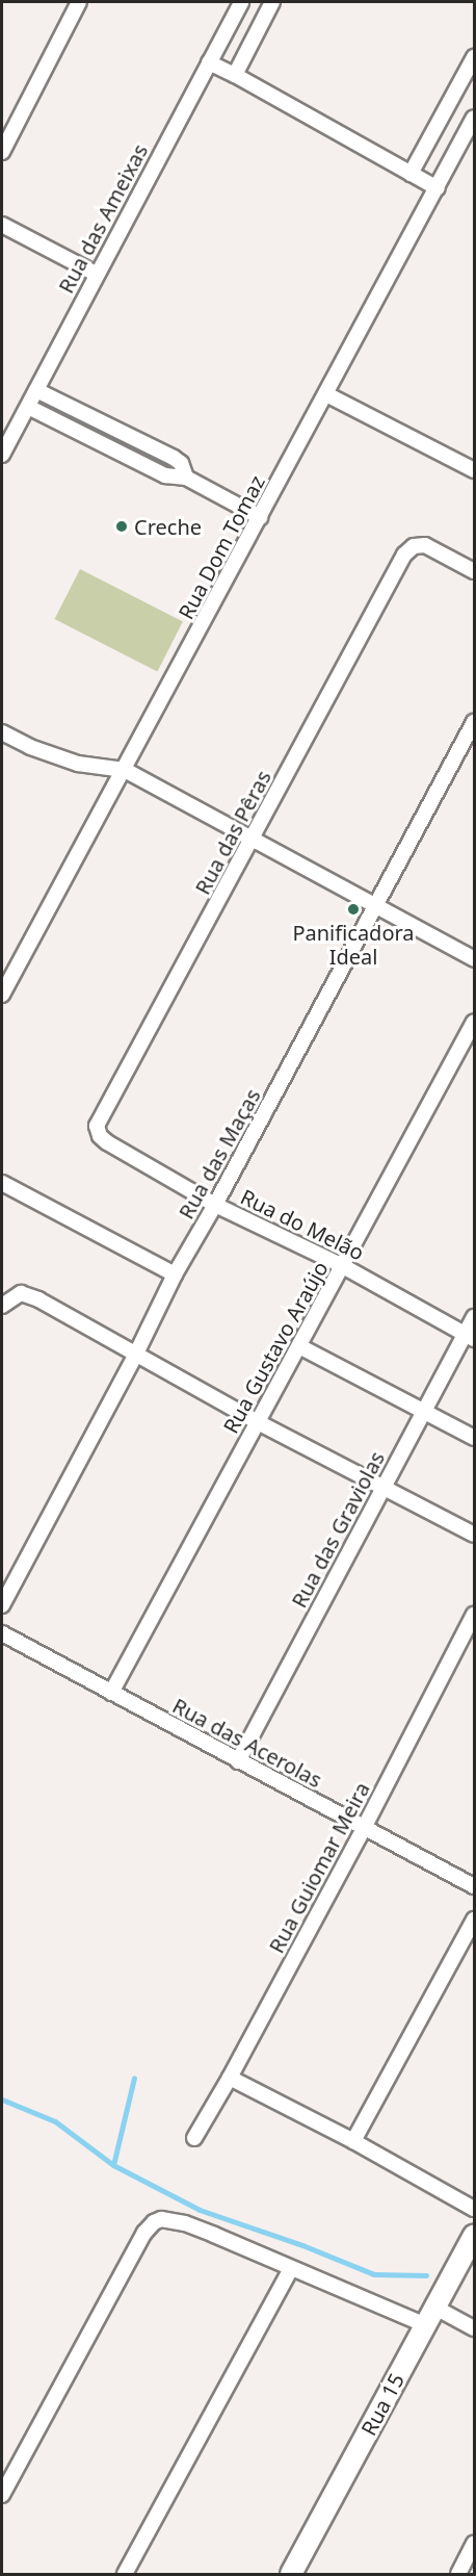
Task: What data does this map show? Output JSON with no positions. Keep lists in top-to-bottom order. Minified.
{"streets":{"main road":["Rua 15"],"street":["Rua das Ameixas","Rua Dom Tomaz","Rua das Pêras","Rua das Maças","Rua do Melão","Rua Gustavo Araújo","Rua das Graviolas","Rua das Acerolas","Rua Guiomar Meira"]},"crossings":[["Rua das Pêras","Rua do Melão"],["Rua das Maças","Rua do Melão"],["Rua do Melão","Rua Gustavo Araújo"],["Rua do Melão","Rua das Graviolas"],["Rua Gustavo Araújo","Rua das Acerolas"],["Rua das Graviolas","Rua das Acerolas"],["Rua das Acerolas","Rua Guiomar Meira"]],"places":["Creche","Panificadora Ideal"]}
